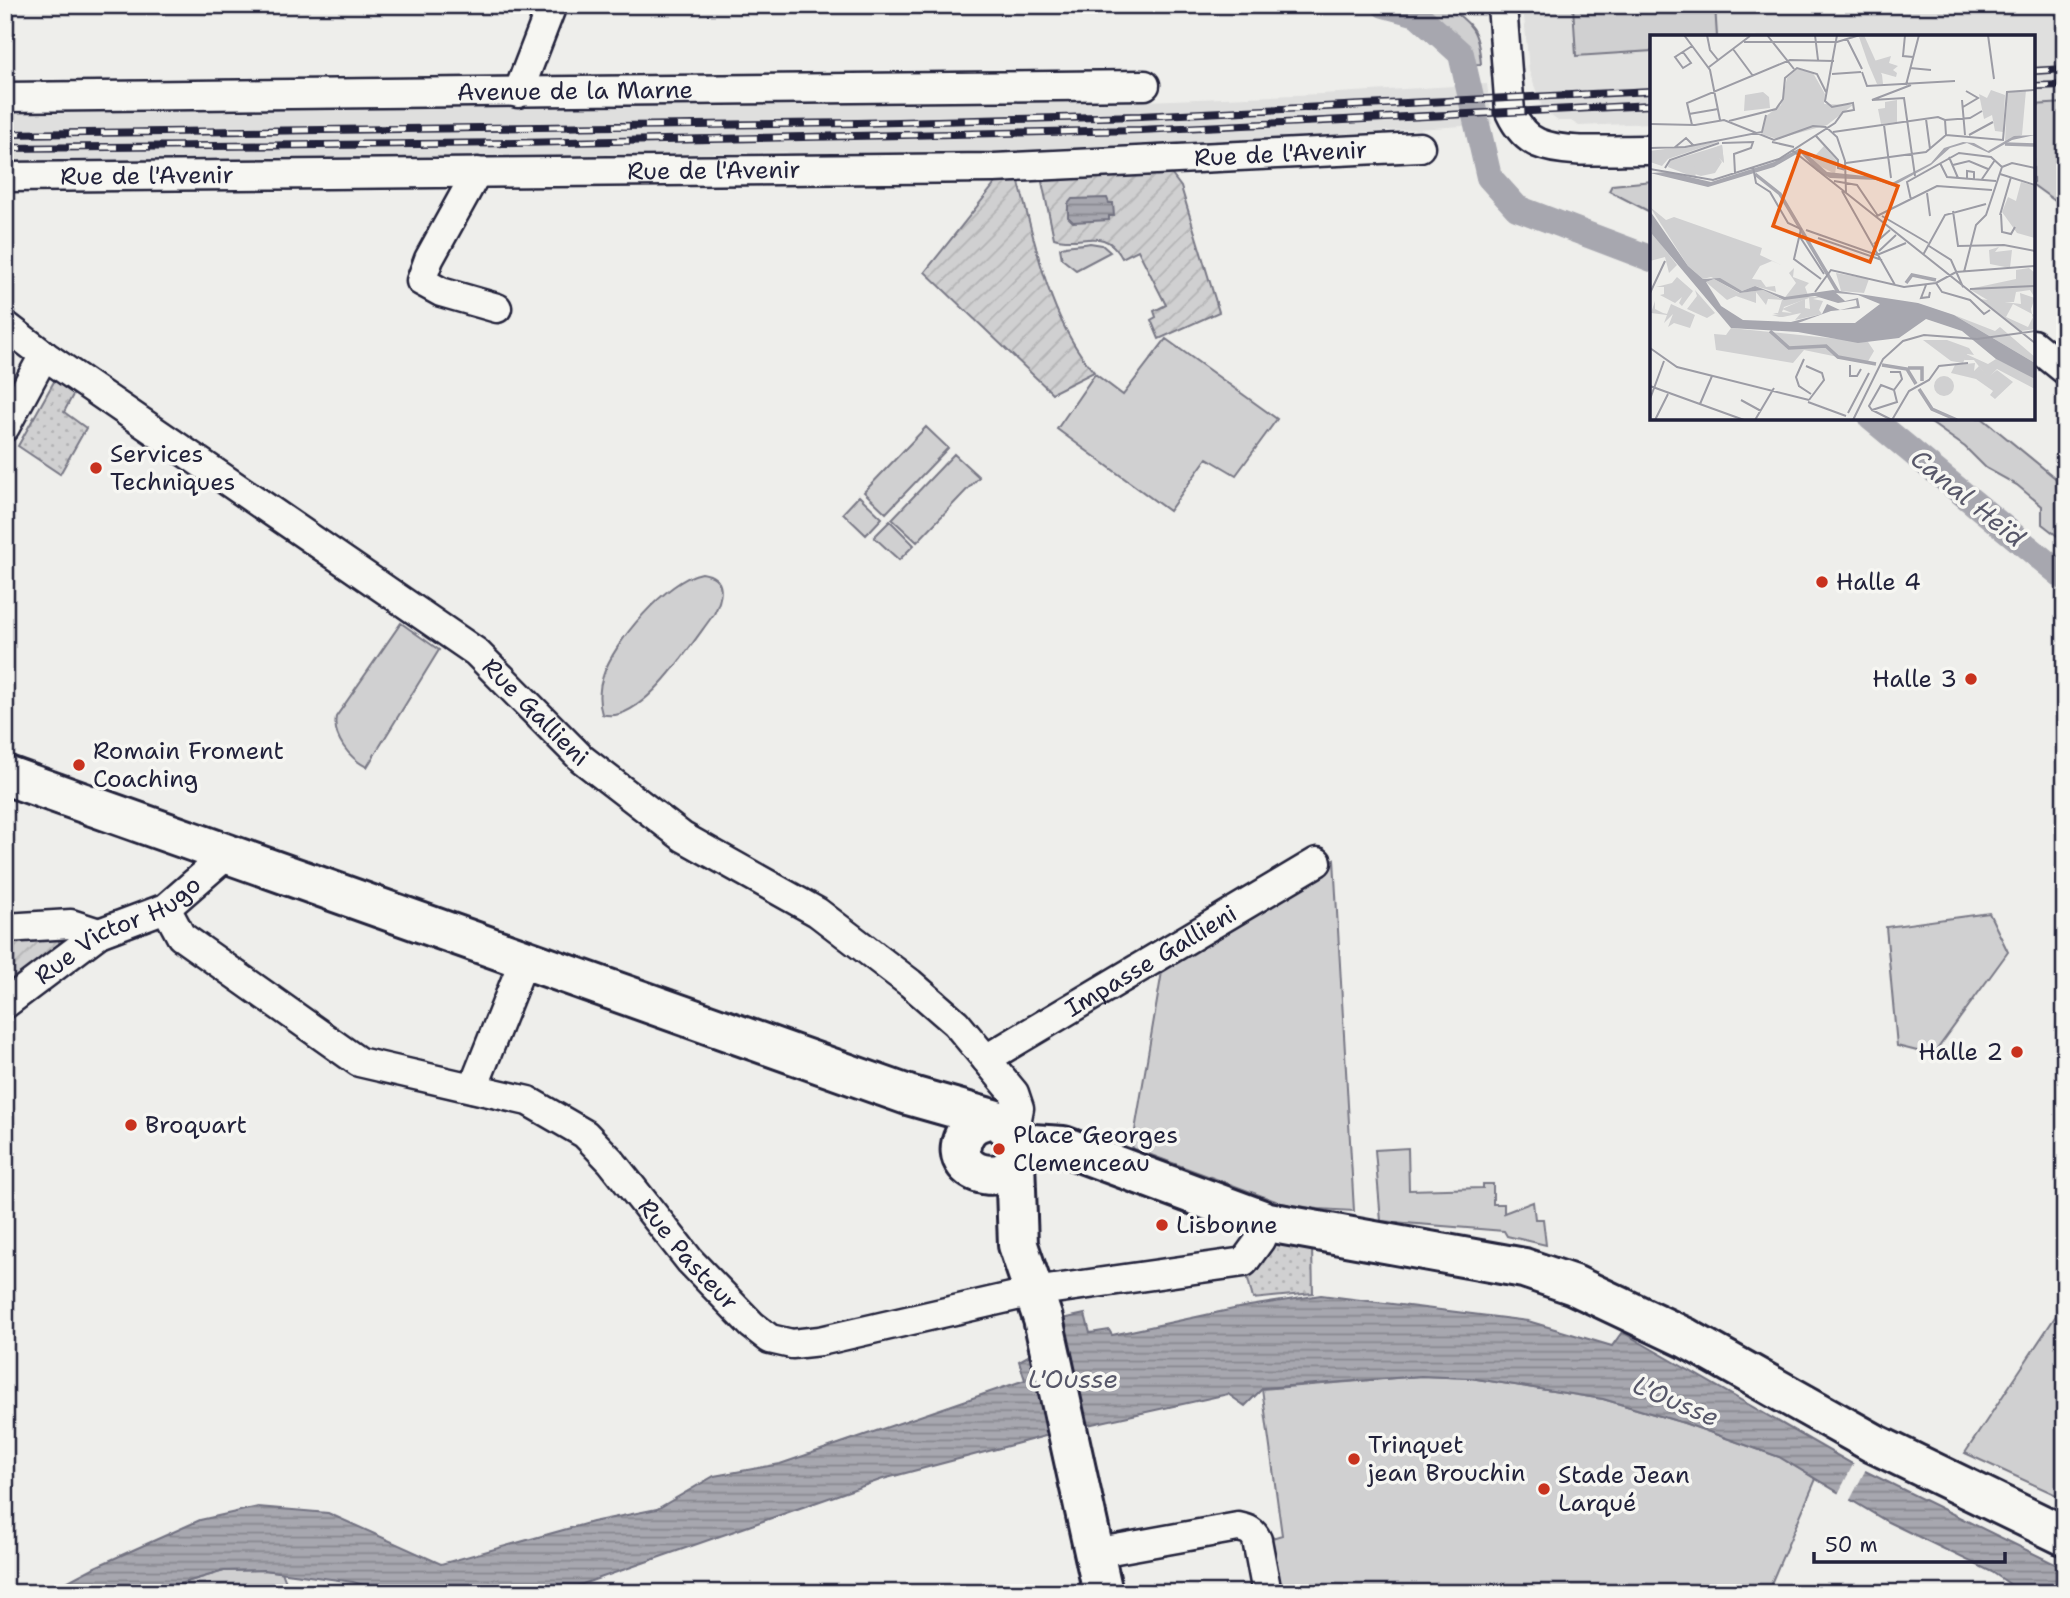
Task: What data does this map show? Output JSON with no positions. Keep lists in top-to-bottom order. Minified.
{"streets":{"street":["Avenue de la Marne","Rue de l'Avenir","Rue Gallieni","Rue Victor Hugo","Impasse Gallieni","Rue Pasteur"]},"crossings":[["Rue Gallieni","Impasse Gallieni"],["Rue Victor Hugo","Rue Pasteur"]],"water":["Canal Heïd","L'Ousse"],"places":["Services Techniques","Halle 4","Halle 3","Romain Froment Coaching","Halle 2","Broquart","Place Georges Clemenceau","Lisbonne","Trinquet jean Brouchin","Stade Jean Larqué"],"scale_bar":"50 m"}
